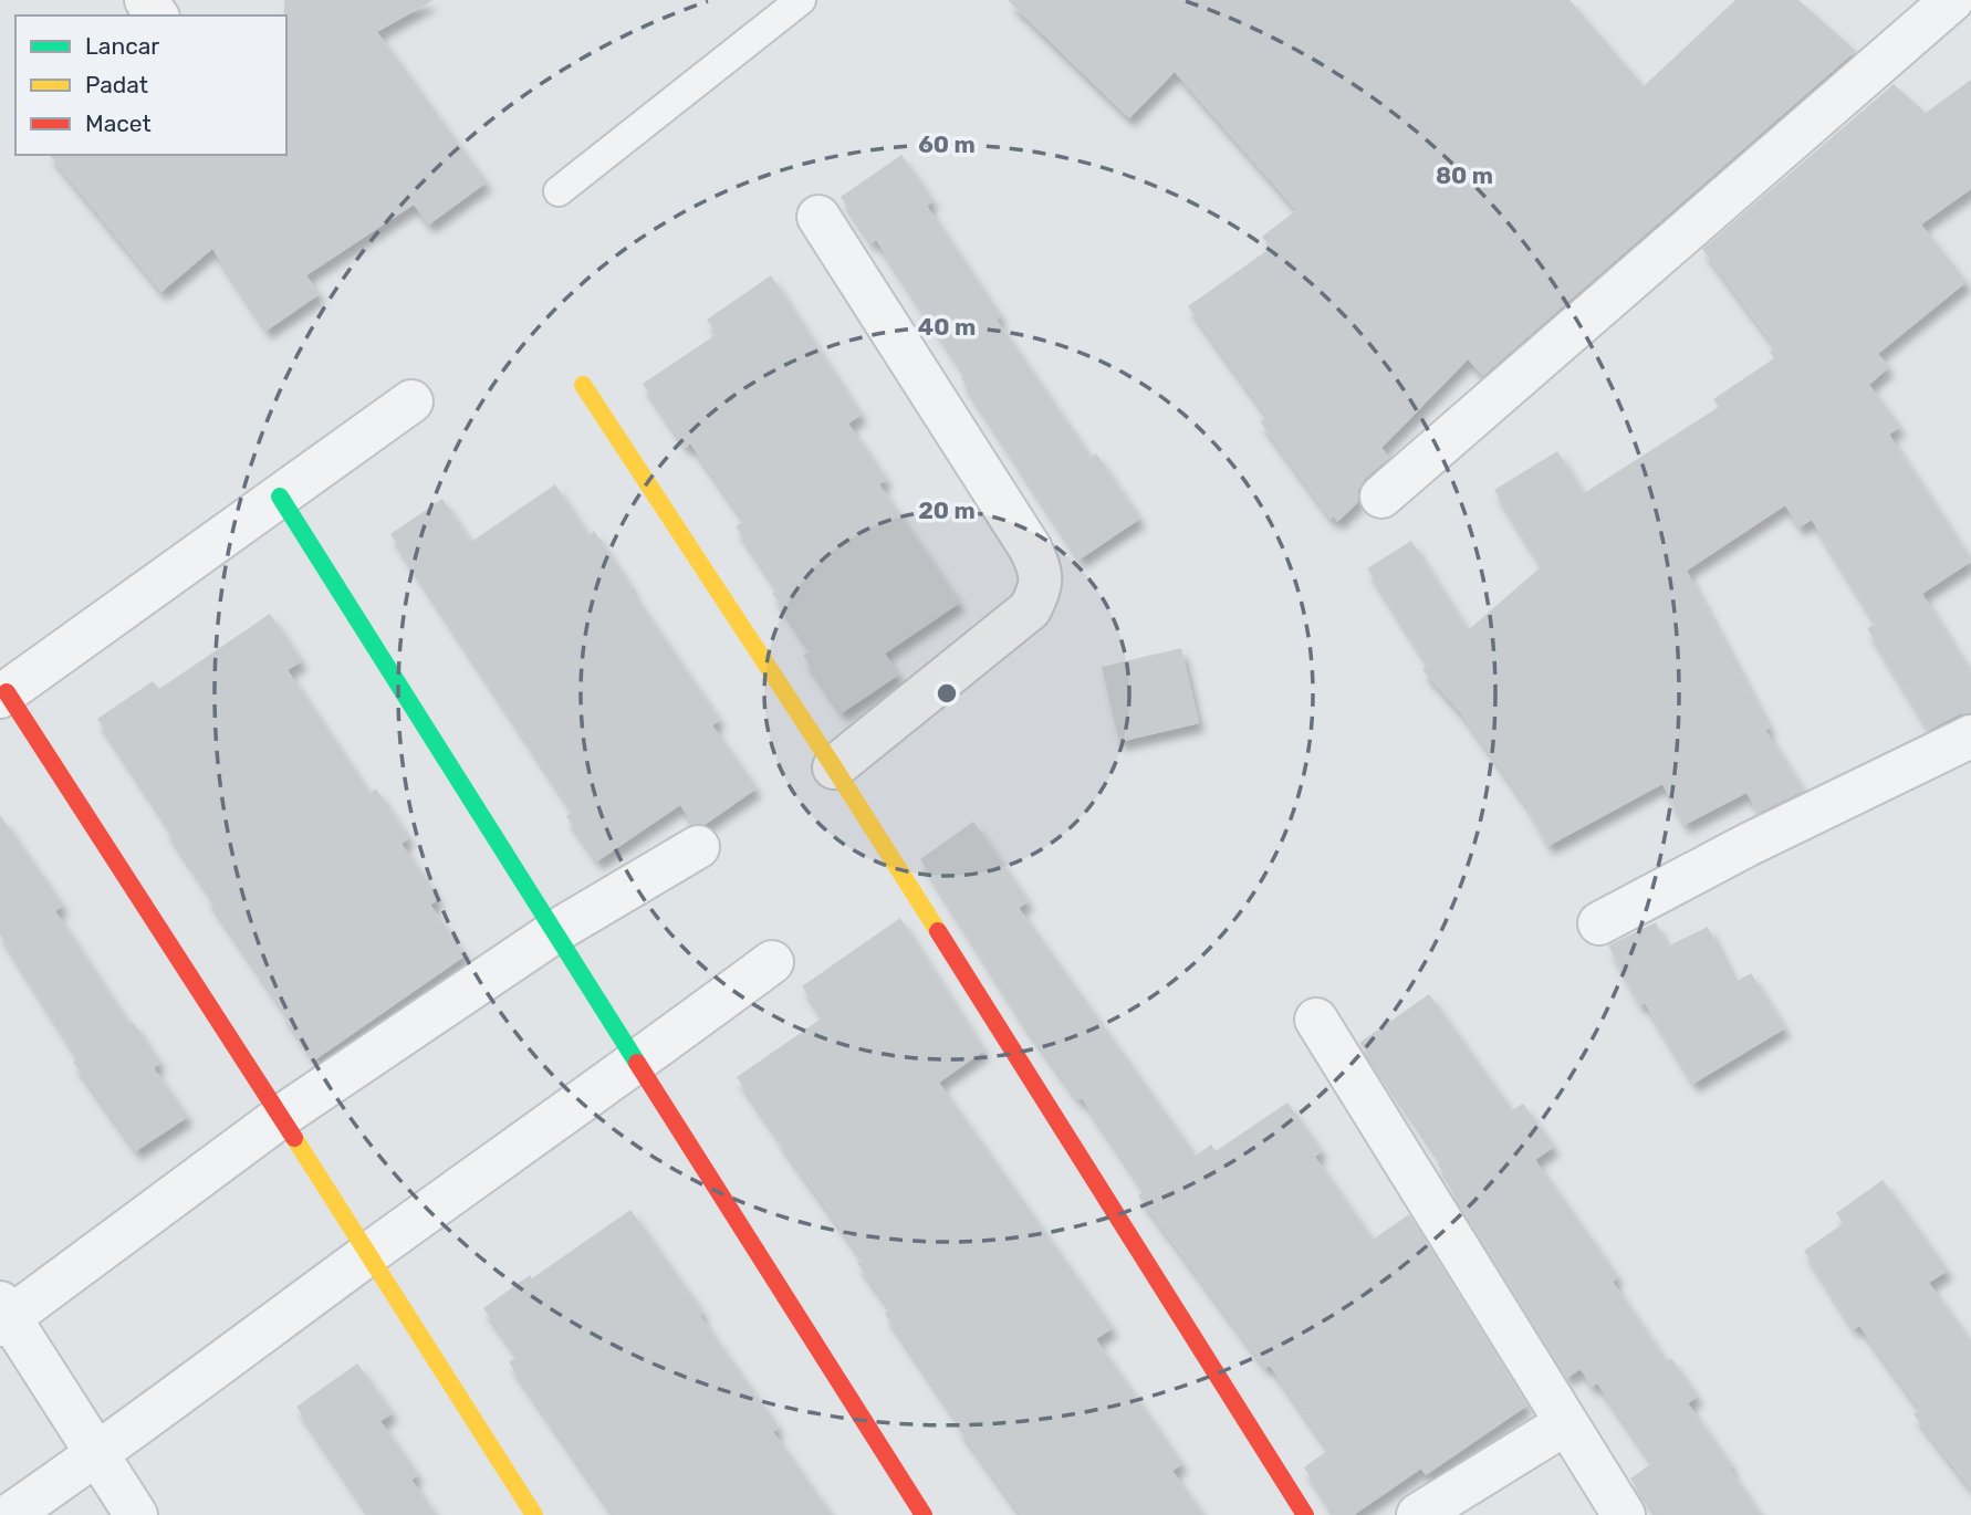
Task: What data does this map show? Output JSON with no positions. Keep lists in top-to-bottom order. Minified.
{"legend":["Lancar","Padat","Macet"],"rings":["60 m","80 m","40 m","20 m"]}
